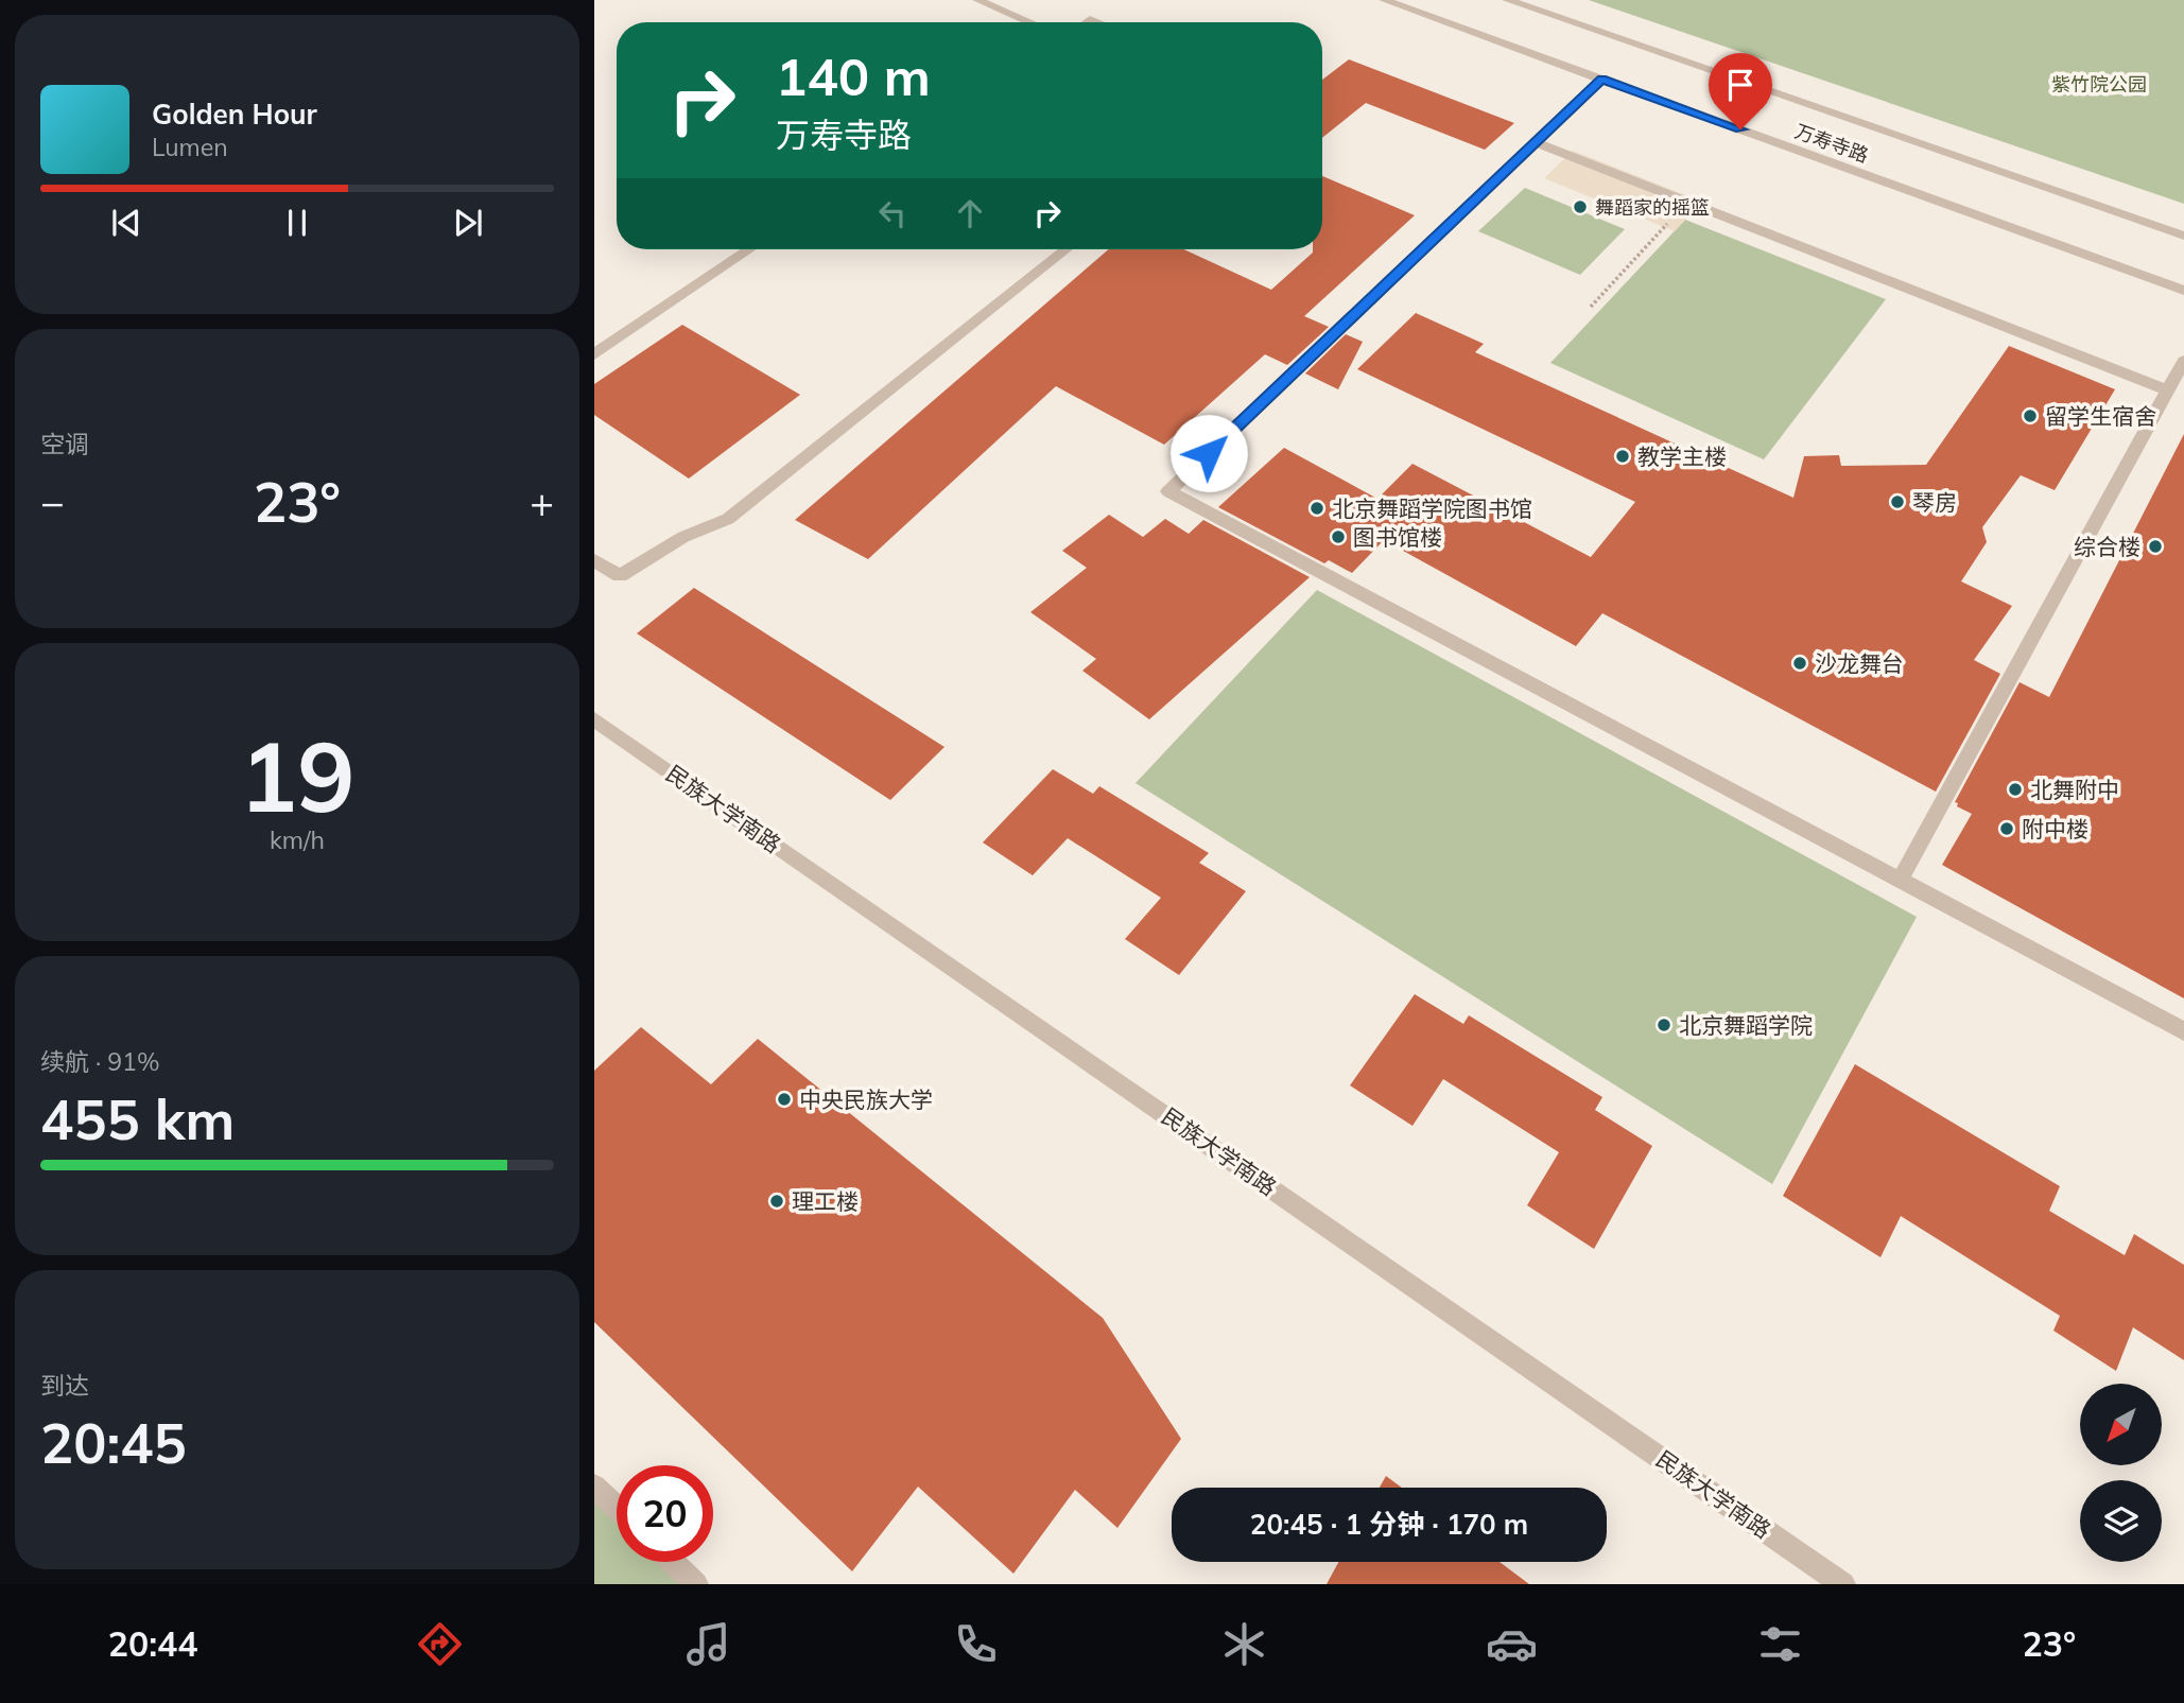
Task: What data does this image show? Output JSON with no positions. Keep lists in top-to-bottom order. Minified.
{"streets":{"street":["万寿寺路","民族大学南路"]},"parks":["紫竹院公园"],"places":["舞蹈家的摇篮","留学生宿舍","教学主楼","琴房","北京舞蹈学院图书馆","图书馆楼","综合楼","沙龙舞台","北舞附中","附中楼","北京舞蹈学院","中央民族大学","理工楼"],"north":"bottom left","page":{"turn":["140 m","万寿寺路"],"song":["Golden Hour","Lumen"],"tile":["空调",["19","km/h"],["续航 · 91%","455 km"],["到达","20:45"]],"heat":["−","23°","+"],"limit":"20","trip":"20:45 · 1 分钟 · 170 m","tabs":["20:44","23°"]}}
